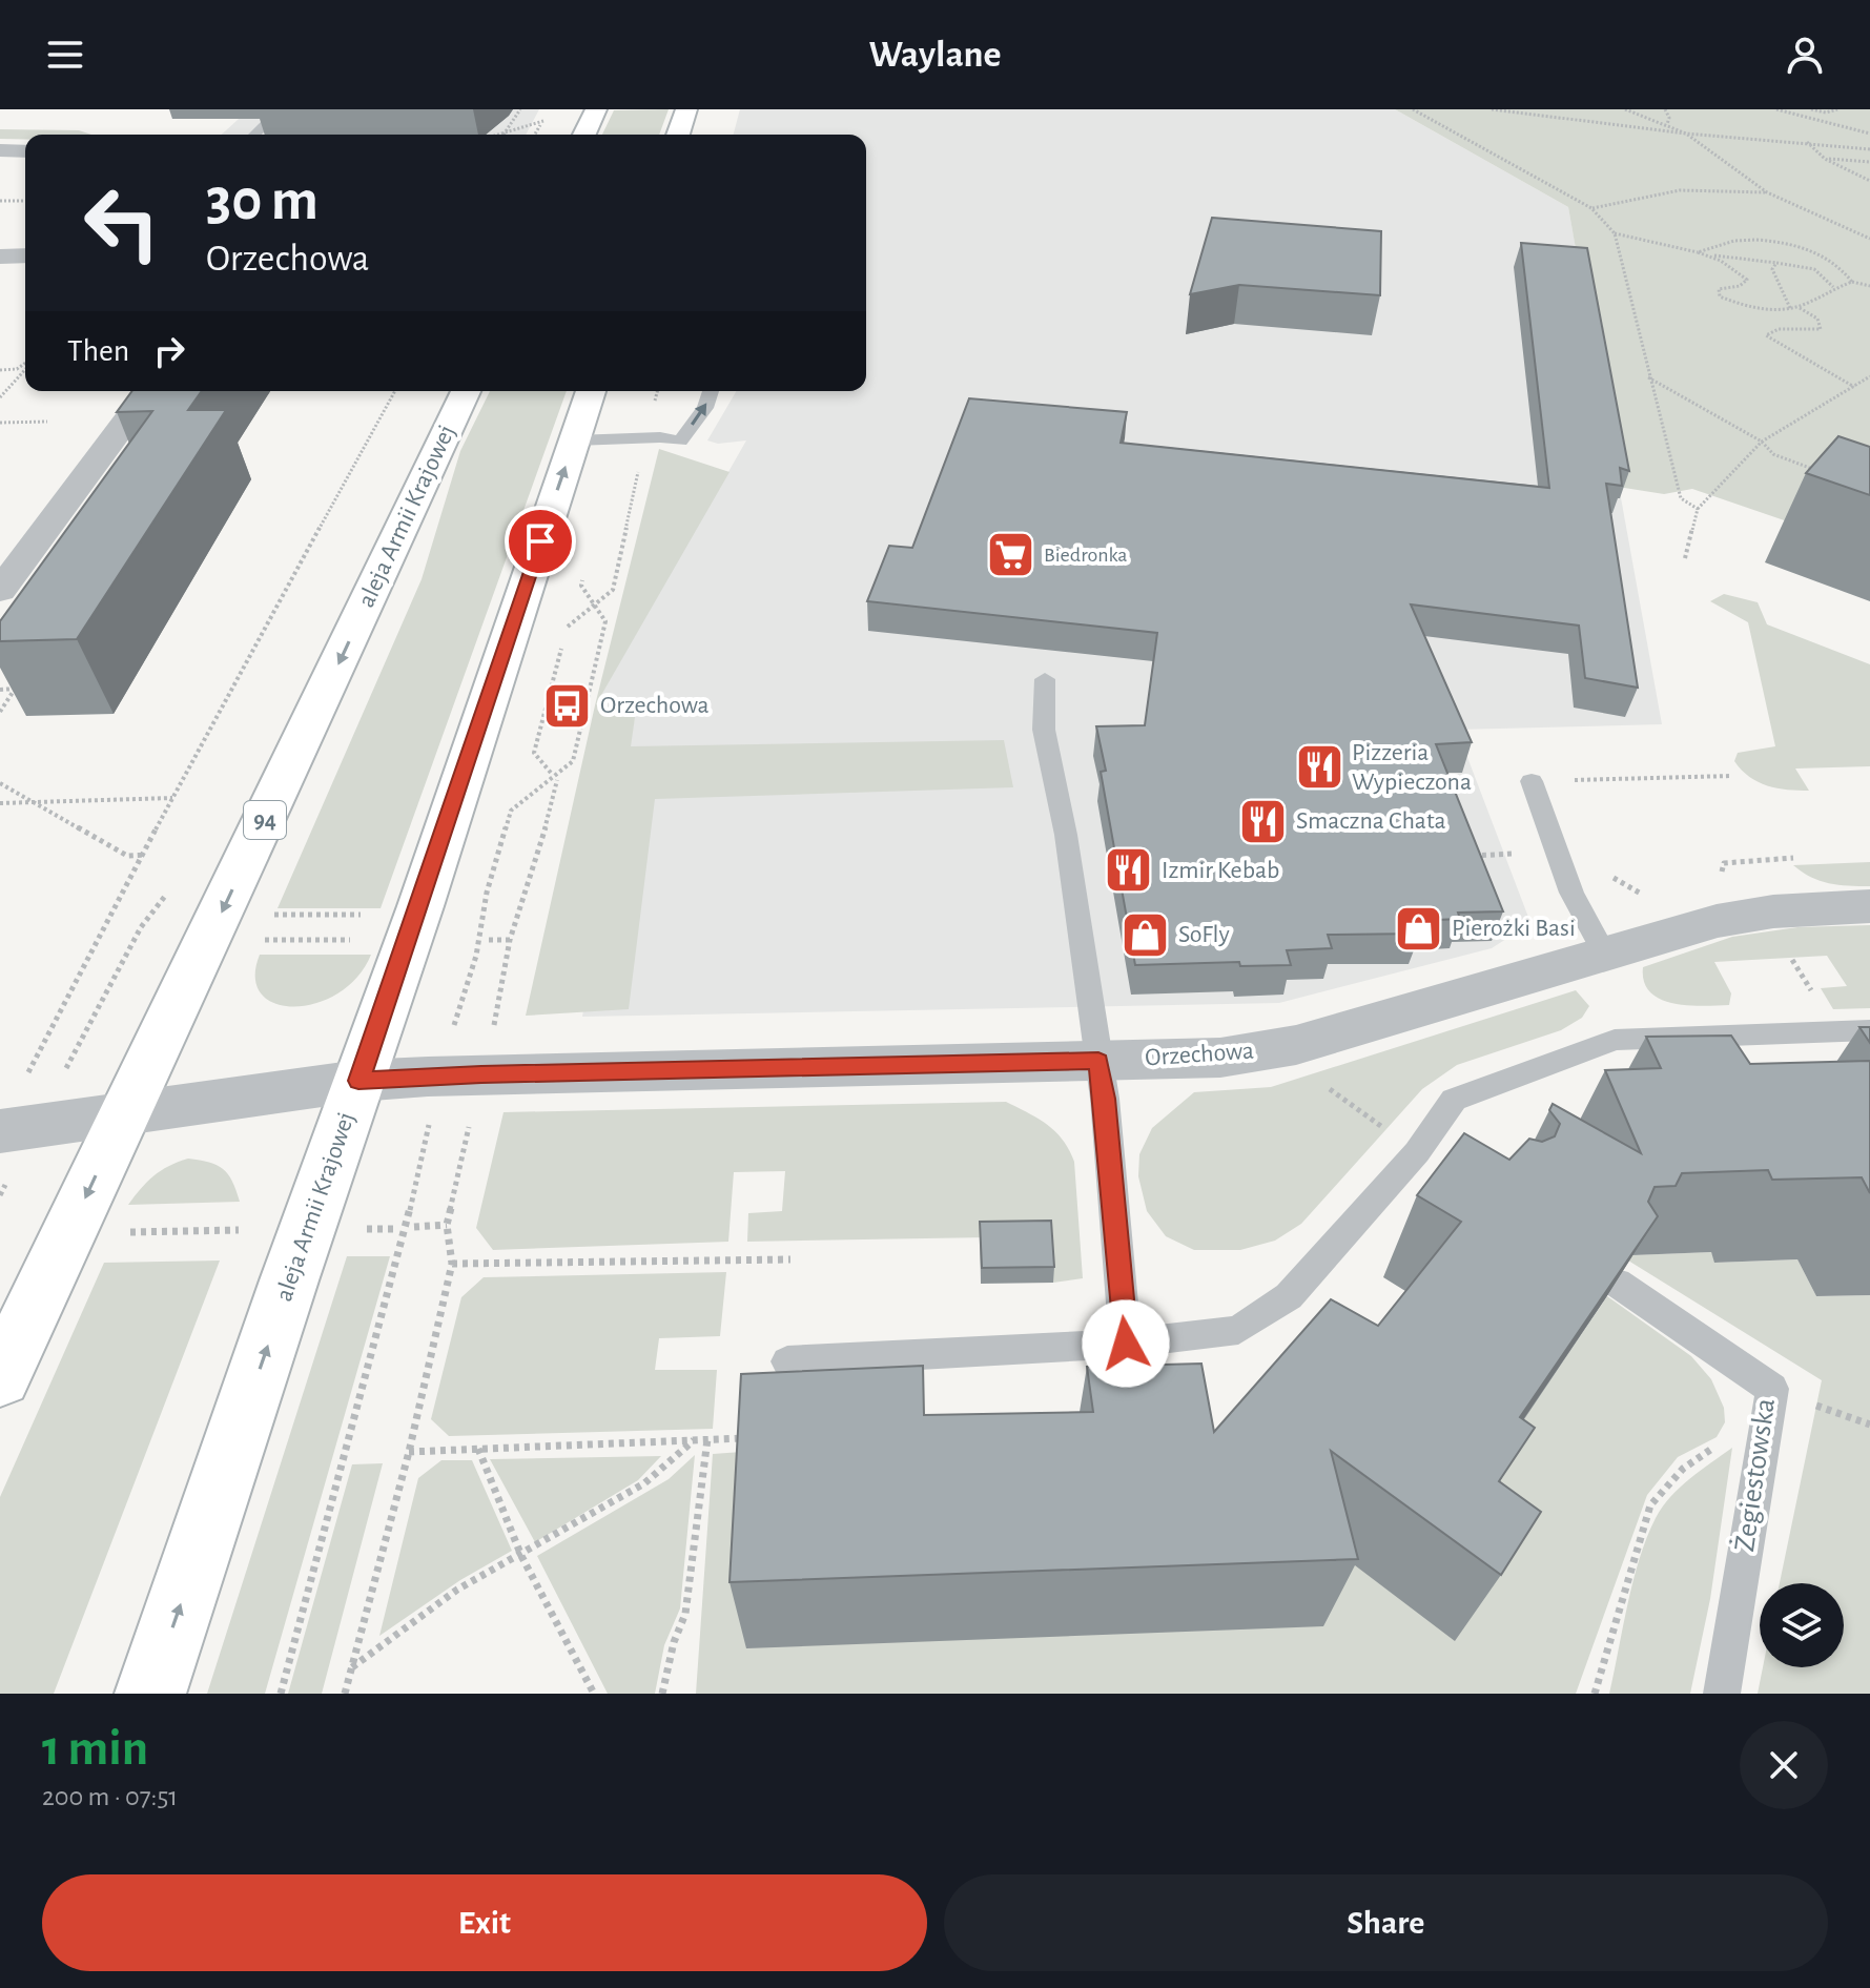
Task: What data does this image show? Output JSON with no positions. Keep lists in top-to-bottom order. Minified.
{"streets":{"main road":["aleja Armii Krajowej","94"],"street":["Orzechowa"],"lane":["Żegiestowska"]},"crossings":[["aleja Armii Krajowej","Orzechowa"]],"places":{"supermarket":["Biedronka"],"bus stop":["Orzechowa"],"restaurant":["Pizzeria Wypieczona","Smaczna Chata","Izmir Kebab"],"shop":["Pierożki Basi","SoFly"]},"page":{"header":"Waylane","turn":["30 m","Orzechowa"],"then":"Then","heading":["1 min","200 m · 07:51"],"buttons":["Exit","Share"]}}
